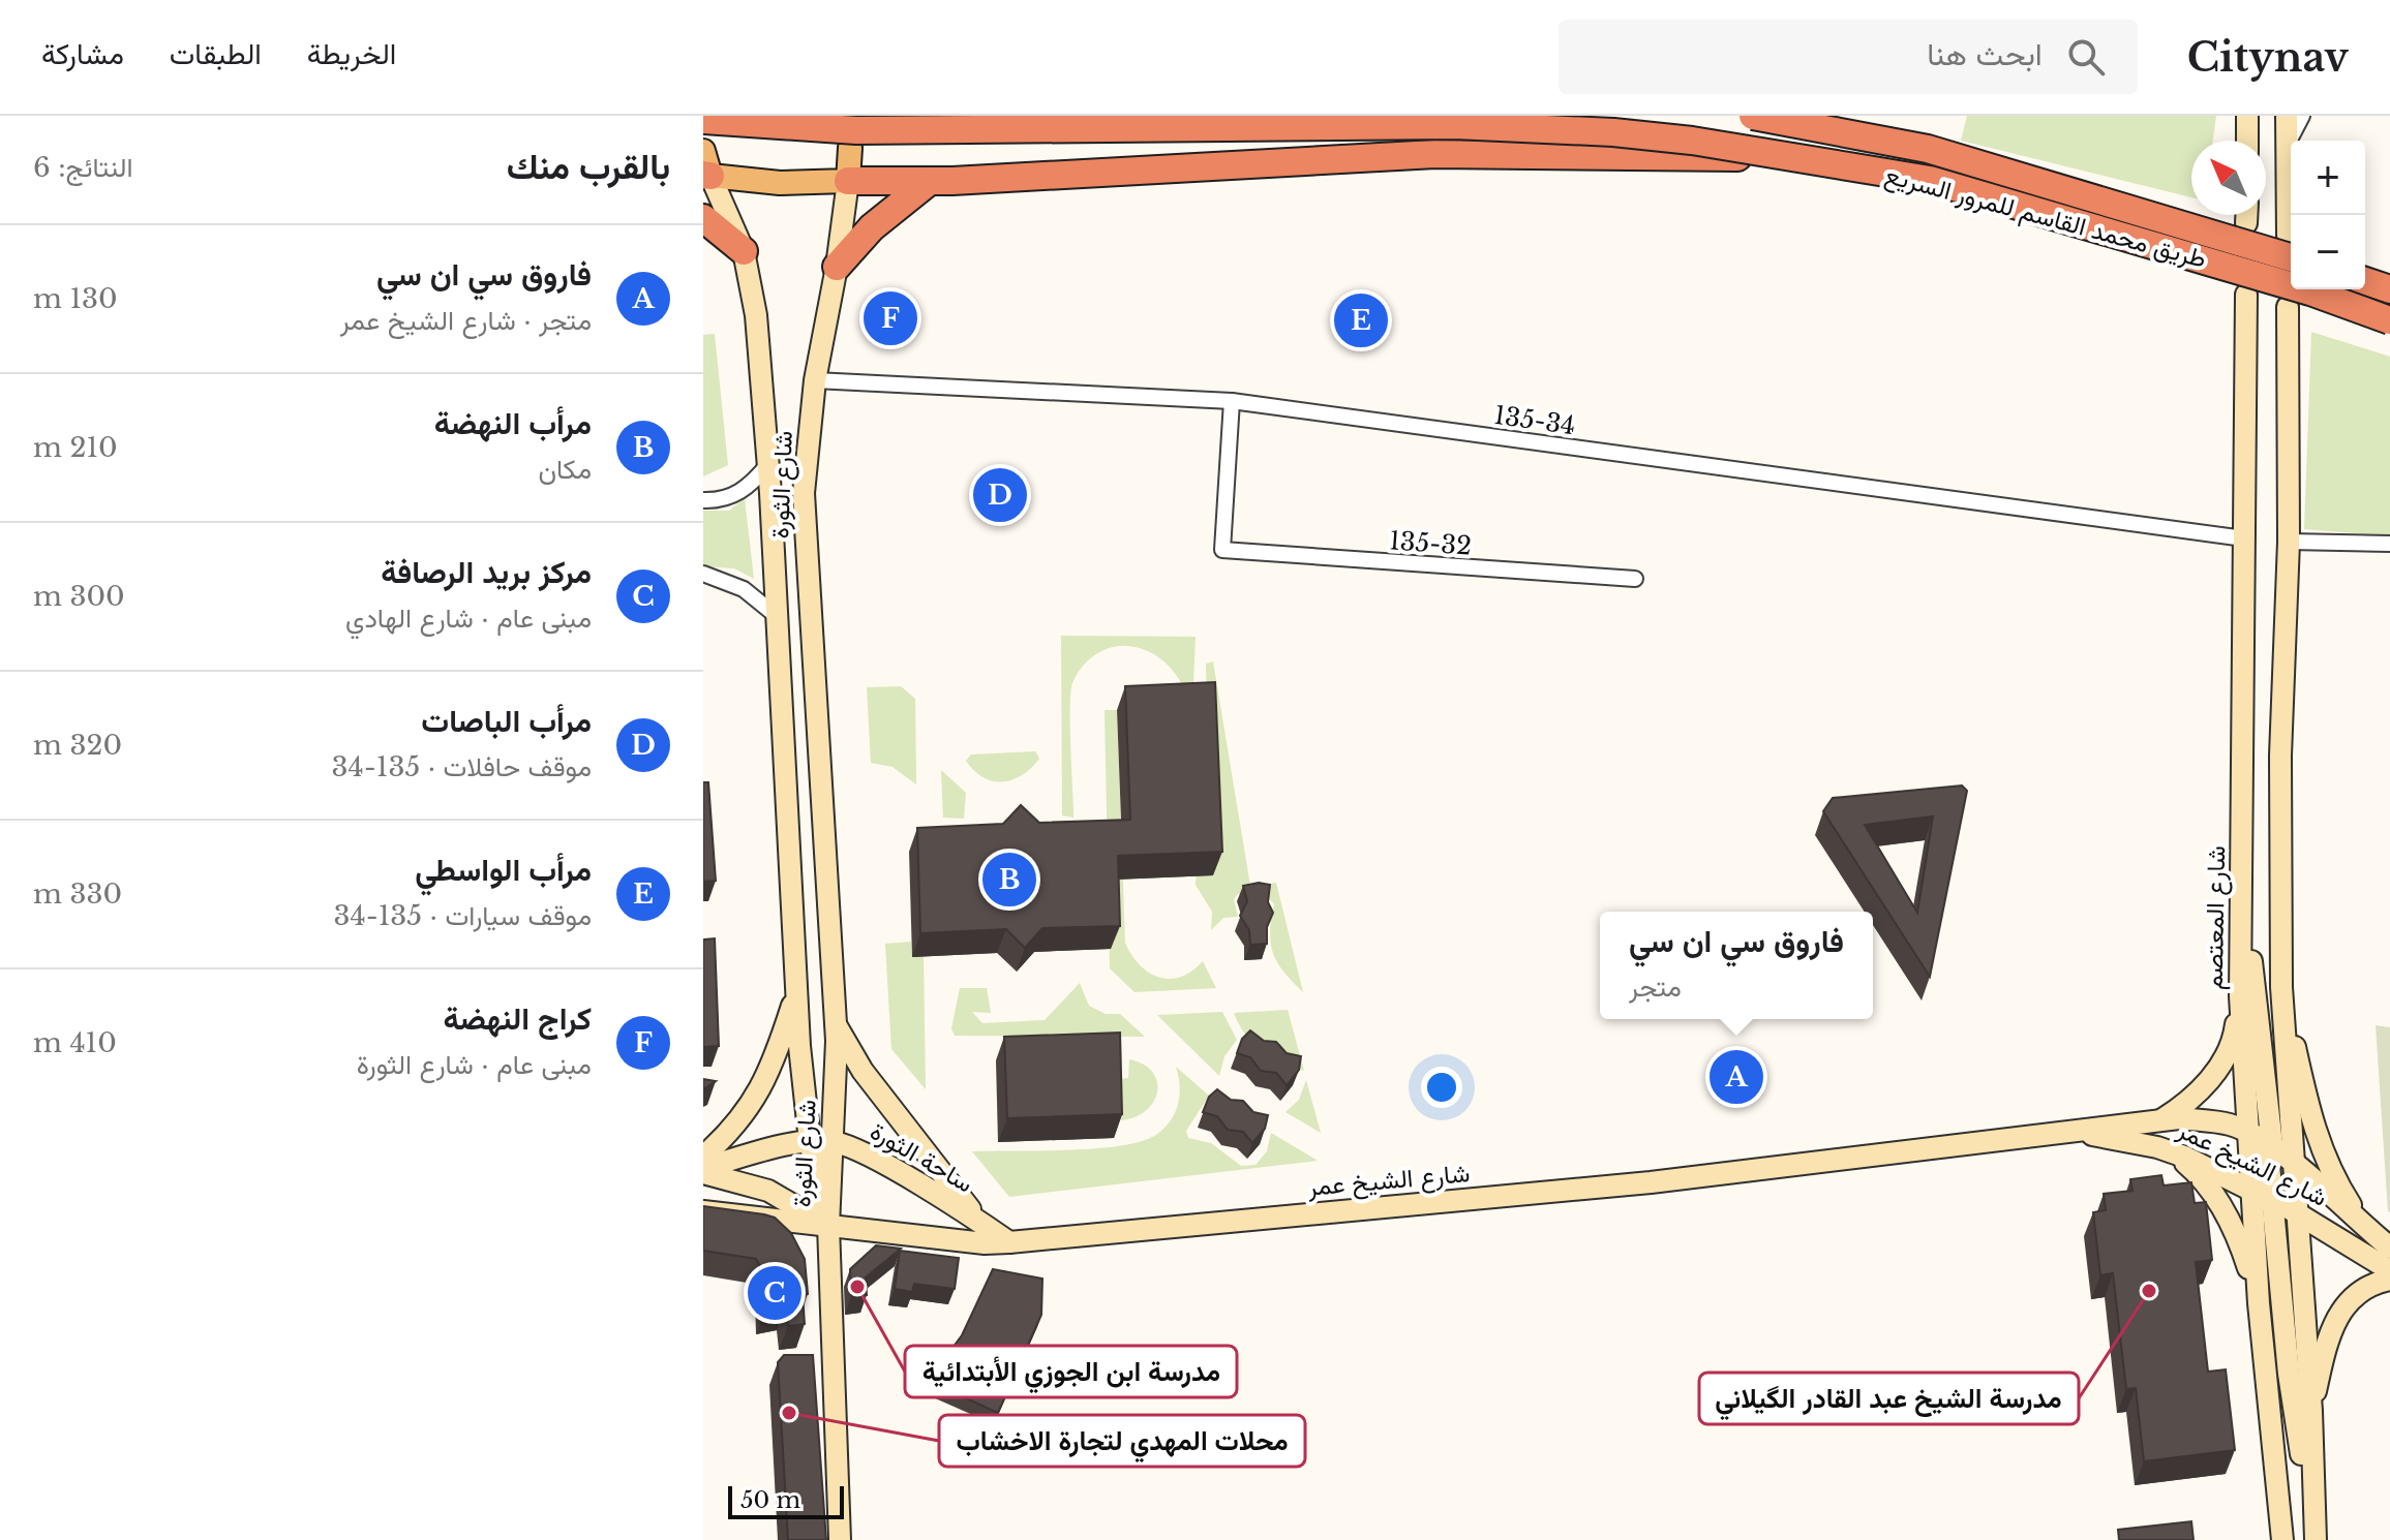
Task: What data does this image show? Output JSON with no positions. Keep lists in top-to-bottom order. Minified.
{"streets":{"highway":["طريق محمد القاسم للمرور السريع"],"main road":["شارع الثورة","شارع المعتصم","ساحة الثورة","شارع الشيخ عمر"],"street":["135-34","135-32"]},"crossings":[["135-34","شارع الثورة"],["135-34","135-32"],["135-34","شارع المعتصم"],["شارع الثورة","ساحة الثورة"],["شارع الثورة","شارع الشيخ عمر"],["شارع المعتصم","شارع الشيخ عمر"],["ساحة الثورة","شارع الشيخ عمر"]],"places":["مدرسة ابن الجوزي الأبتدائية","مدرسة الشيخ عبد القادر الگيلاني","محلات المهدي لتجارة الاخشاب"],"scale_bar":"50 m","north":"top left","page":{"header":"Citynav","search":"ابحث هنا","nav":["الخريطة","الطبقات","مشاركة"],"heading":["بالقرب منك","النتائج: 6"],"map_buttons":["+","−"],"list":[{"mark":"A","name":"فاروق سي ان سي","note":"متجر · شارع الشيخ عمر","value":"130 m"},{"mark":"B","name":"مرأب النهضة","note":"مكان","value":"210 m"},{"mark":"C","name":"مركز بريد الرصافة","note":"مبنى عام · شارع الهادي","value":"300 m"},{"mark":"D","name":"مرأب الباصات","note":"موقف حافلات · 135-34","value":"320 m"},{"mark":"E","name":"مرأب الواسطي","note":"موقف سيارات · 135-34","value":"330 m"},{"mark":"F","name":"كراج النهضة","note":"مبنى عام · شارع الثورة","value":"410 m"}],"pins":["F","E","D","B","A","C"],"popup":["فاروق سي ان سي","متجر"],"scale":"50 m"}}
